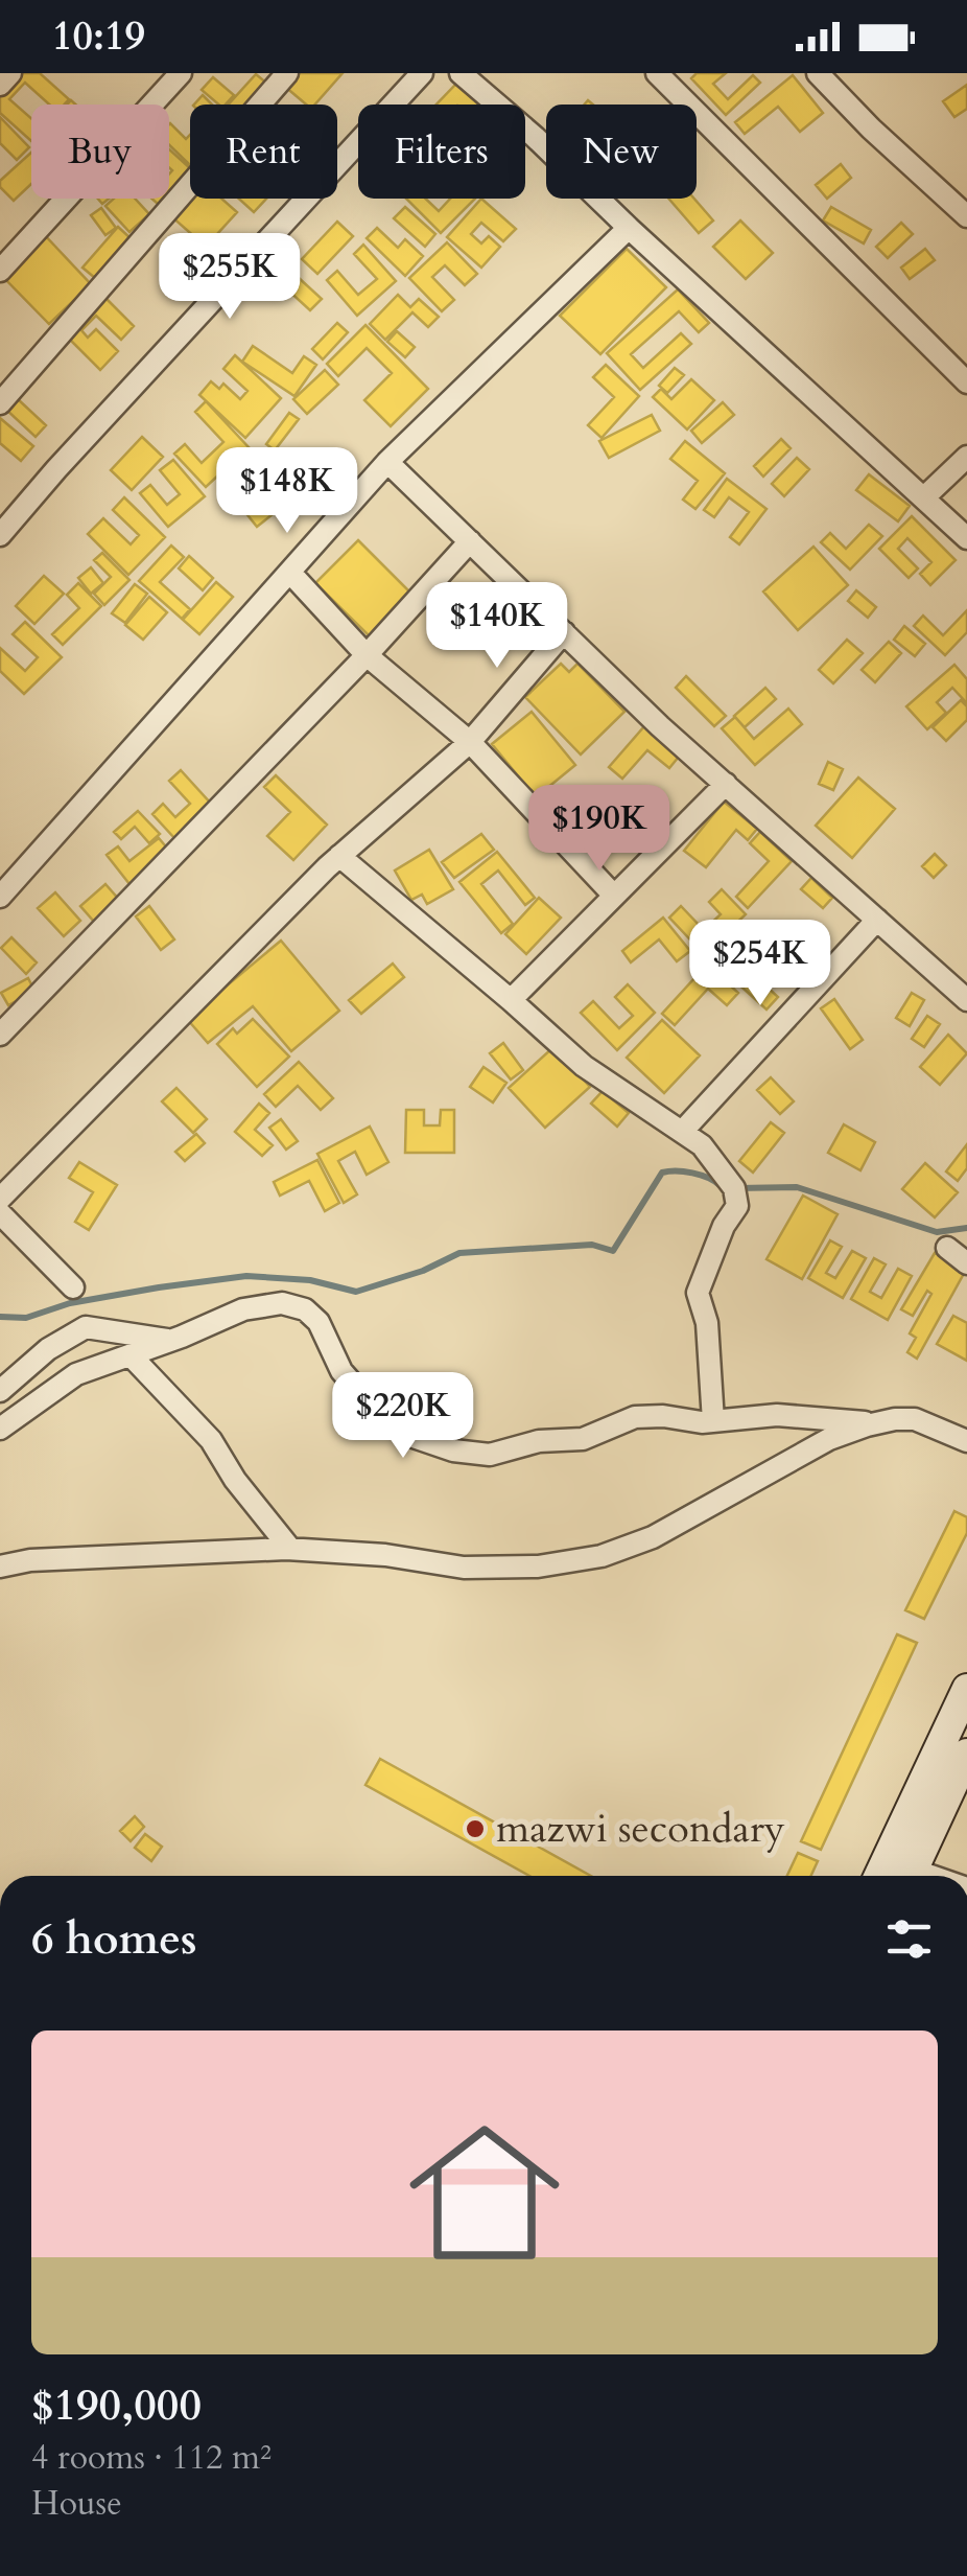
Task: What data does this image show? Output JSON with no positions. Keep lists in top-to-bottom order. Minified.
{"places":["mazwi secondary"],"page":{"status":"10:19","chip":["Buy","Rent","Filters","New"],"price":["$255K","$148K","$140K","$190K","$254K","$220K"],"heading":"6 homes","list":[{"name":"$190,000","note":"4 rooms · 112 m² · House"}]}}
